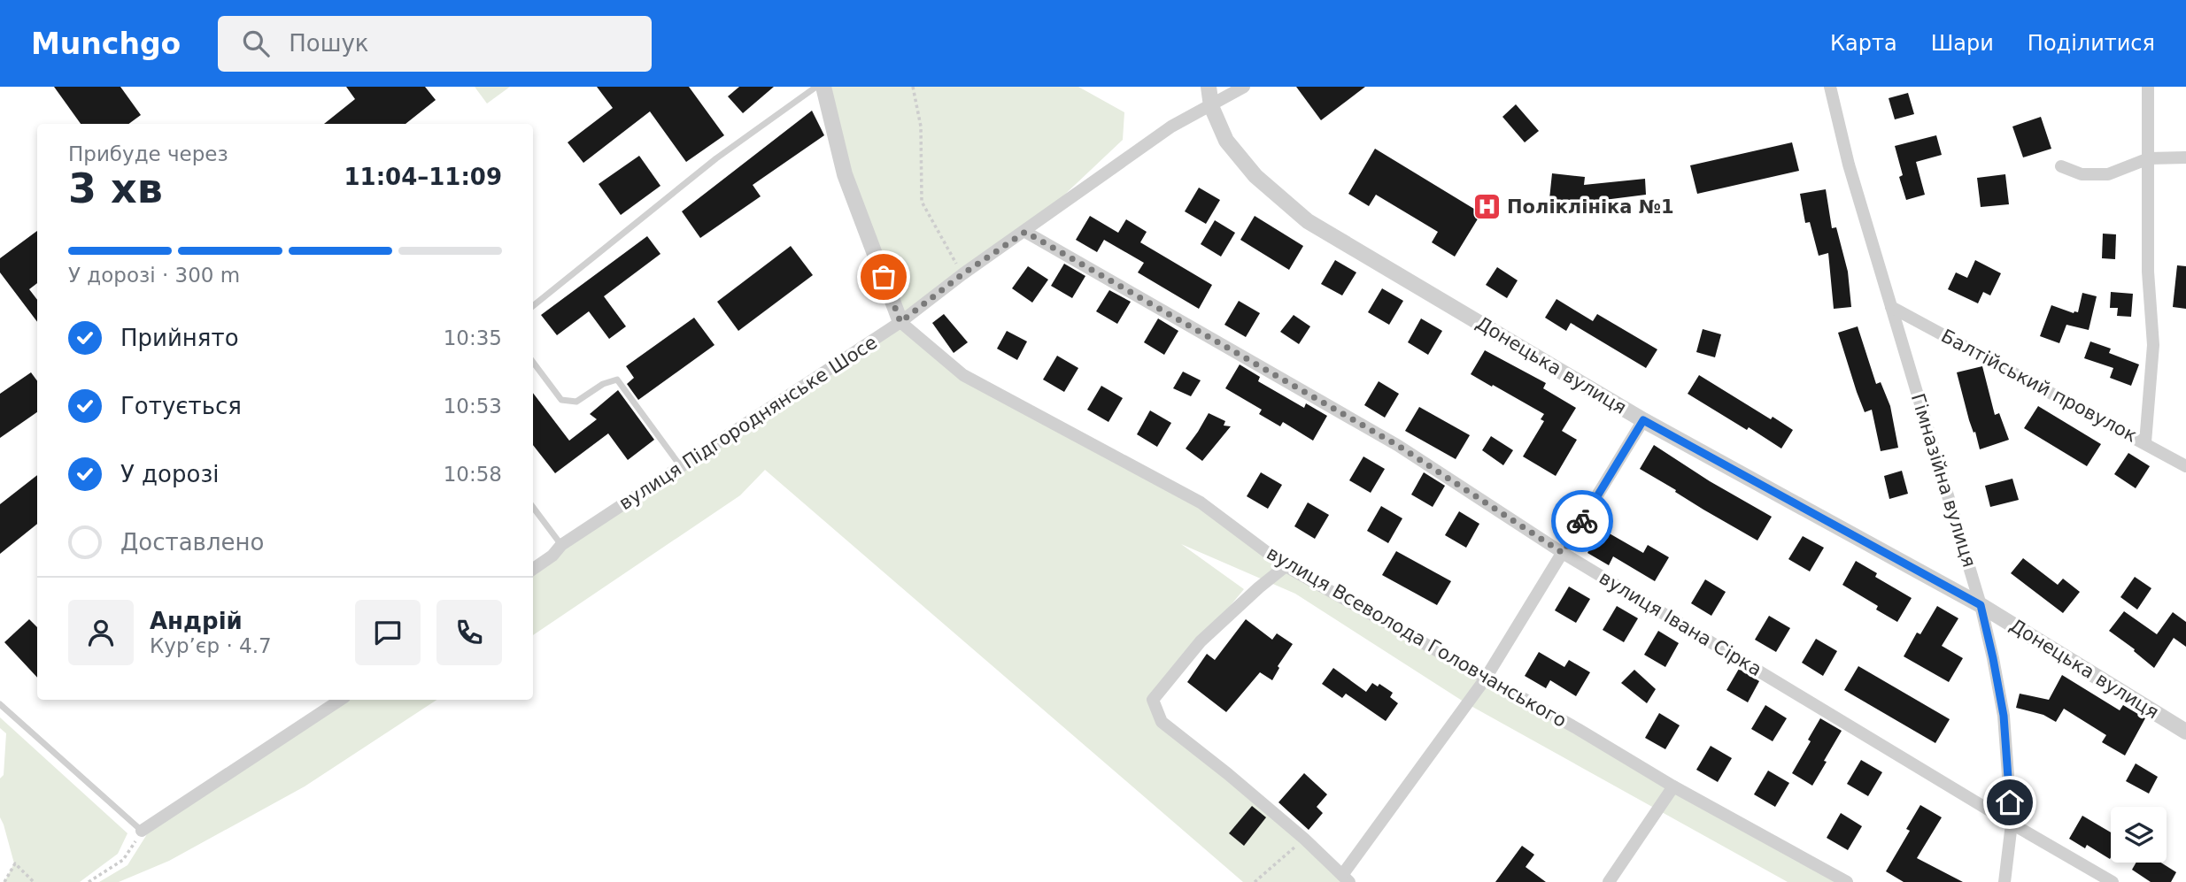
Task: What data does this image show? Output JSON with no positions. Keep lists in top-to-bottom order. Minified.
{"streets":{"street":["Донецька вулиця","Балтійський провулок","вулиця Підгороднянське Шосе","Гімназійна вулиця","вулиця Івана Сірка","вулиця Всеволода Головчанського"]},"crossings":[["Донецька вулиця","вулиця Підгороднянське Шосе"],["Донецька вулиця","Гімназійна вулиця"],["Балтійський провулок","Гімназійна вулиця"],["вулиця Підгороднянське Шосе","вулиця Івана Сірка"],["вулиця Підгороднянське Шосе","вулиця Всеволода Головчанського"],["Гімназійна вулиця","вулиця Івана Сірка"]],"places":{"hospital":["Поліклініка №1"]},"page":{"header":"Munchgo","search":"Пошук","nav":["Карта","Шари","Поділитися"],"heading":["3 хв","Прибуде через","11:04–11:09"],"panel":["Андрій","Кур’єр · 4.7"],"bar":"У дорозі · 300 m","list":[["Прийнято","10:35"],["Готується","10:53"],["У дорозі","10:58"],"Доставлено"]}}
